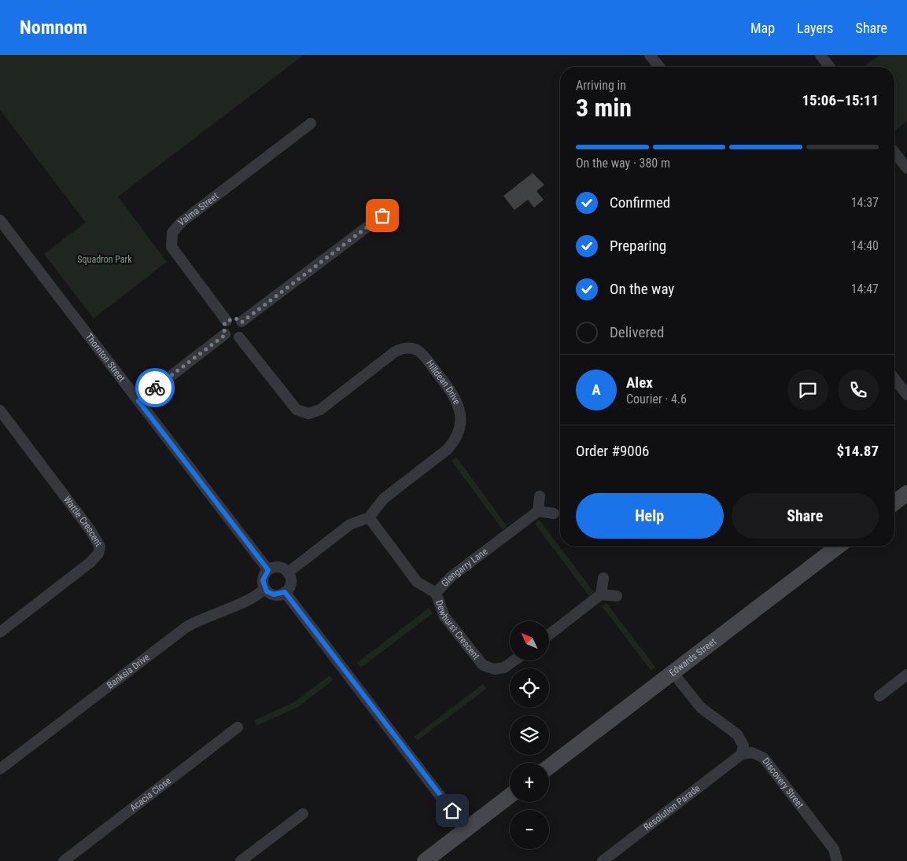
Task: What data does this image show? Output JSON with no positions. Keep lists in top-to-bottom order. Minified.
{"streets":{"main road":["Edwards Street"],"street":["Valma Street","Thornton Street","Hilldean Drive","Wattle Crescent","Glengarry Lane","Dewhurst Crescent","Banksia Drive","Discovery Street","Acacia Close","Resolution Parade"]},"crossings":[["Valma Street","Hilldean Drive"],["Thornton Street","Banksia Drive"],["Hilldean Drive","Glengarry Lane"],["Glengarry Lane","Dewhurst Crescent"],["Discovery Street","Resolution Parade"]],"parks":["Squadron Park"],"north":"top left","page":{"header":"Nomnom","nav":["Map","Layers","Share"],"heading":["3 min","Arriving in","15:06–15:11"],"panel":["Alex","Courier · 4.6","Order #9006","$14.87"],"bar":"On the way · 380 m","list":[["Confirmed","14:37"],["Preparing","14:40"],["On the way","14:47"],"Delivered"],"round":"A","buttons":["Help","Share"],"map_buttons":["+","−"]}}
